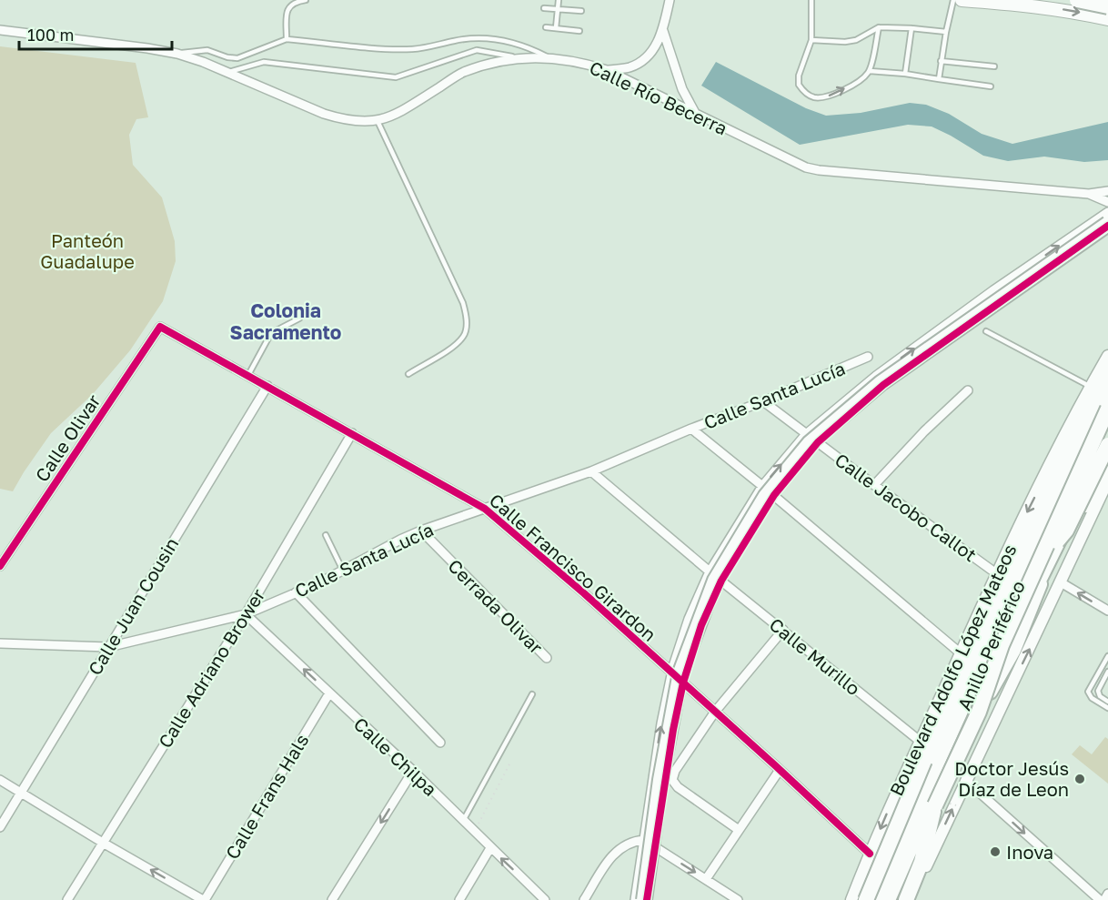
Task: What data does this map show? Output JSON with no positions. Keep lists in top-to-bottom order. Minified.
{"streets":{"highway":["Anillo Periférico"],"main road":["Boulevard Adolfo López Mateos"],"street":["Calle Río Becerra","Calle Santa Lucía","Calle Olivar","Calle Jacobo Callot","Calle Francisco Girardon","Calle Juan Cousin","Cerrada Olivar","Calle Murillo","Calle Adriano Brower","Calle Chilpa","Calle Frans Hals"]},"crossings":[["Calle Santa Lucía","Calle Jacobo Callot"],["Calle Santa Lucía","Calle Francisco Girardon"],["Calle Santa Lucía","Calle Juan Cousin"],["Calle Santa Lucía","Cerrada Olivar"],["Calle Santa Lucía","Calle Murillo"],["Calle Santa Lucía","Calle Adriano Brower"],["Calle Santa Lucía","Calle Chilpa"],["Calle Olivar","Calle Francisco Girardon"],["Calle Jacobo Callot","Boulevard Adolfo López Mateos"],["Calle Francisco Girardon","Calle Juan Cousin"],["Calle Francisco Girardon","Calle Adriano Brower"],["Calle Francisco Girardon","Boulevard Adolfo López Mateos"],["Calle Murillo","Boulevard Adolfo López Mateos"],["Calle Adriano Brower","Calle Chilpa"],["Calle Chilpa","Calle Frans Hals"]],"districts":["Colonia Sacramento"],"parks":["Panteón Guadalupe"],"places":["Doctor Jesús Díaz de Leon","Inova"],"scale_bar":"100 m"}
